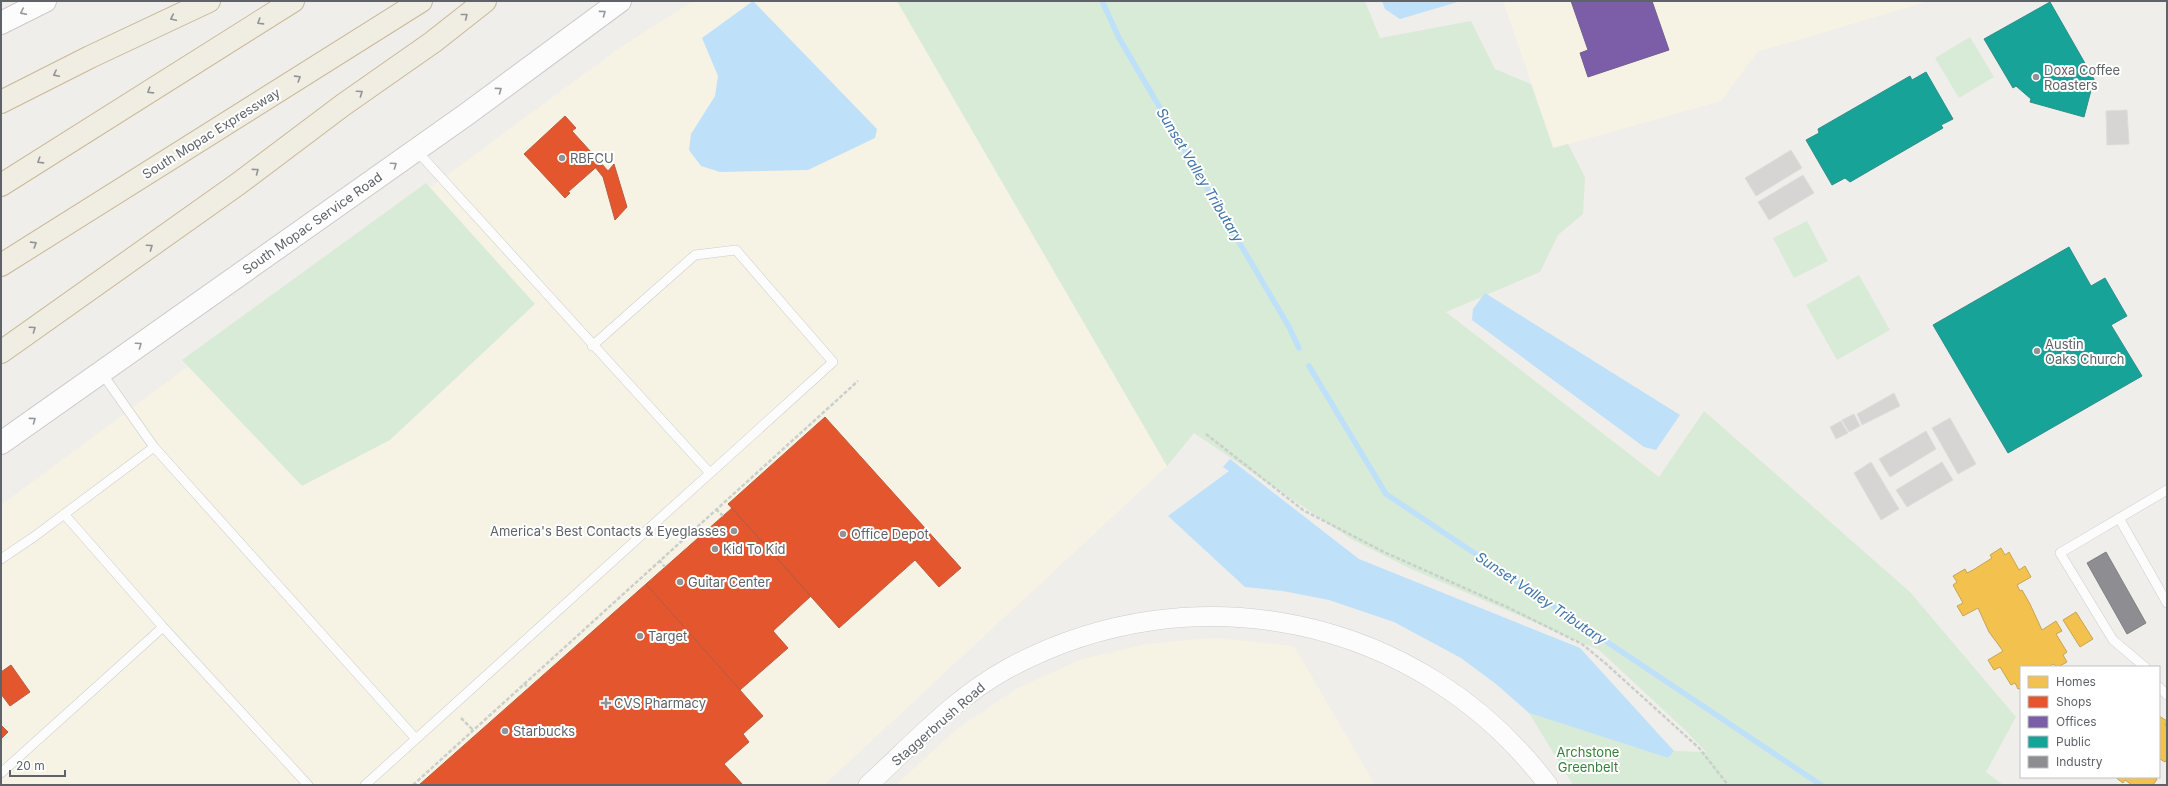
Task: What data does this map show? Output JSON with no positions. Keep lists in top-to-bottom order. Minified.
{"streets":{"highway":["South Mopac Expressway"],"main road":["South Mopac Service Road"],"street":["Staggerbrush Road"]},"one_way":["South Mopac Service Road"],"water":["Sunset Valley Tributary"],"parks":["Archstone Greenbelt"],"places":{"other":["Doxa Coffee Roasters","RBFCU","Austin Oaks Church","America's Best Contacts & Eyeglasses","Office Depot","Kid To Kid","Guitar Center","Target","Starbucks"],"health":["CVS Pharmacy"]},"legend":["Homes","Shops","Offices","Public","Industry"],"scale_bar":"20 m"}
